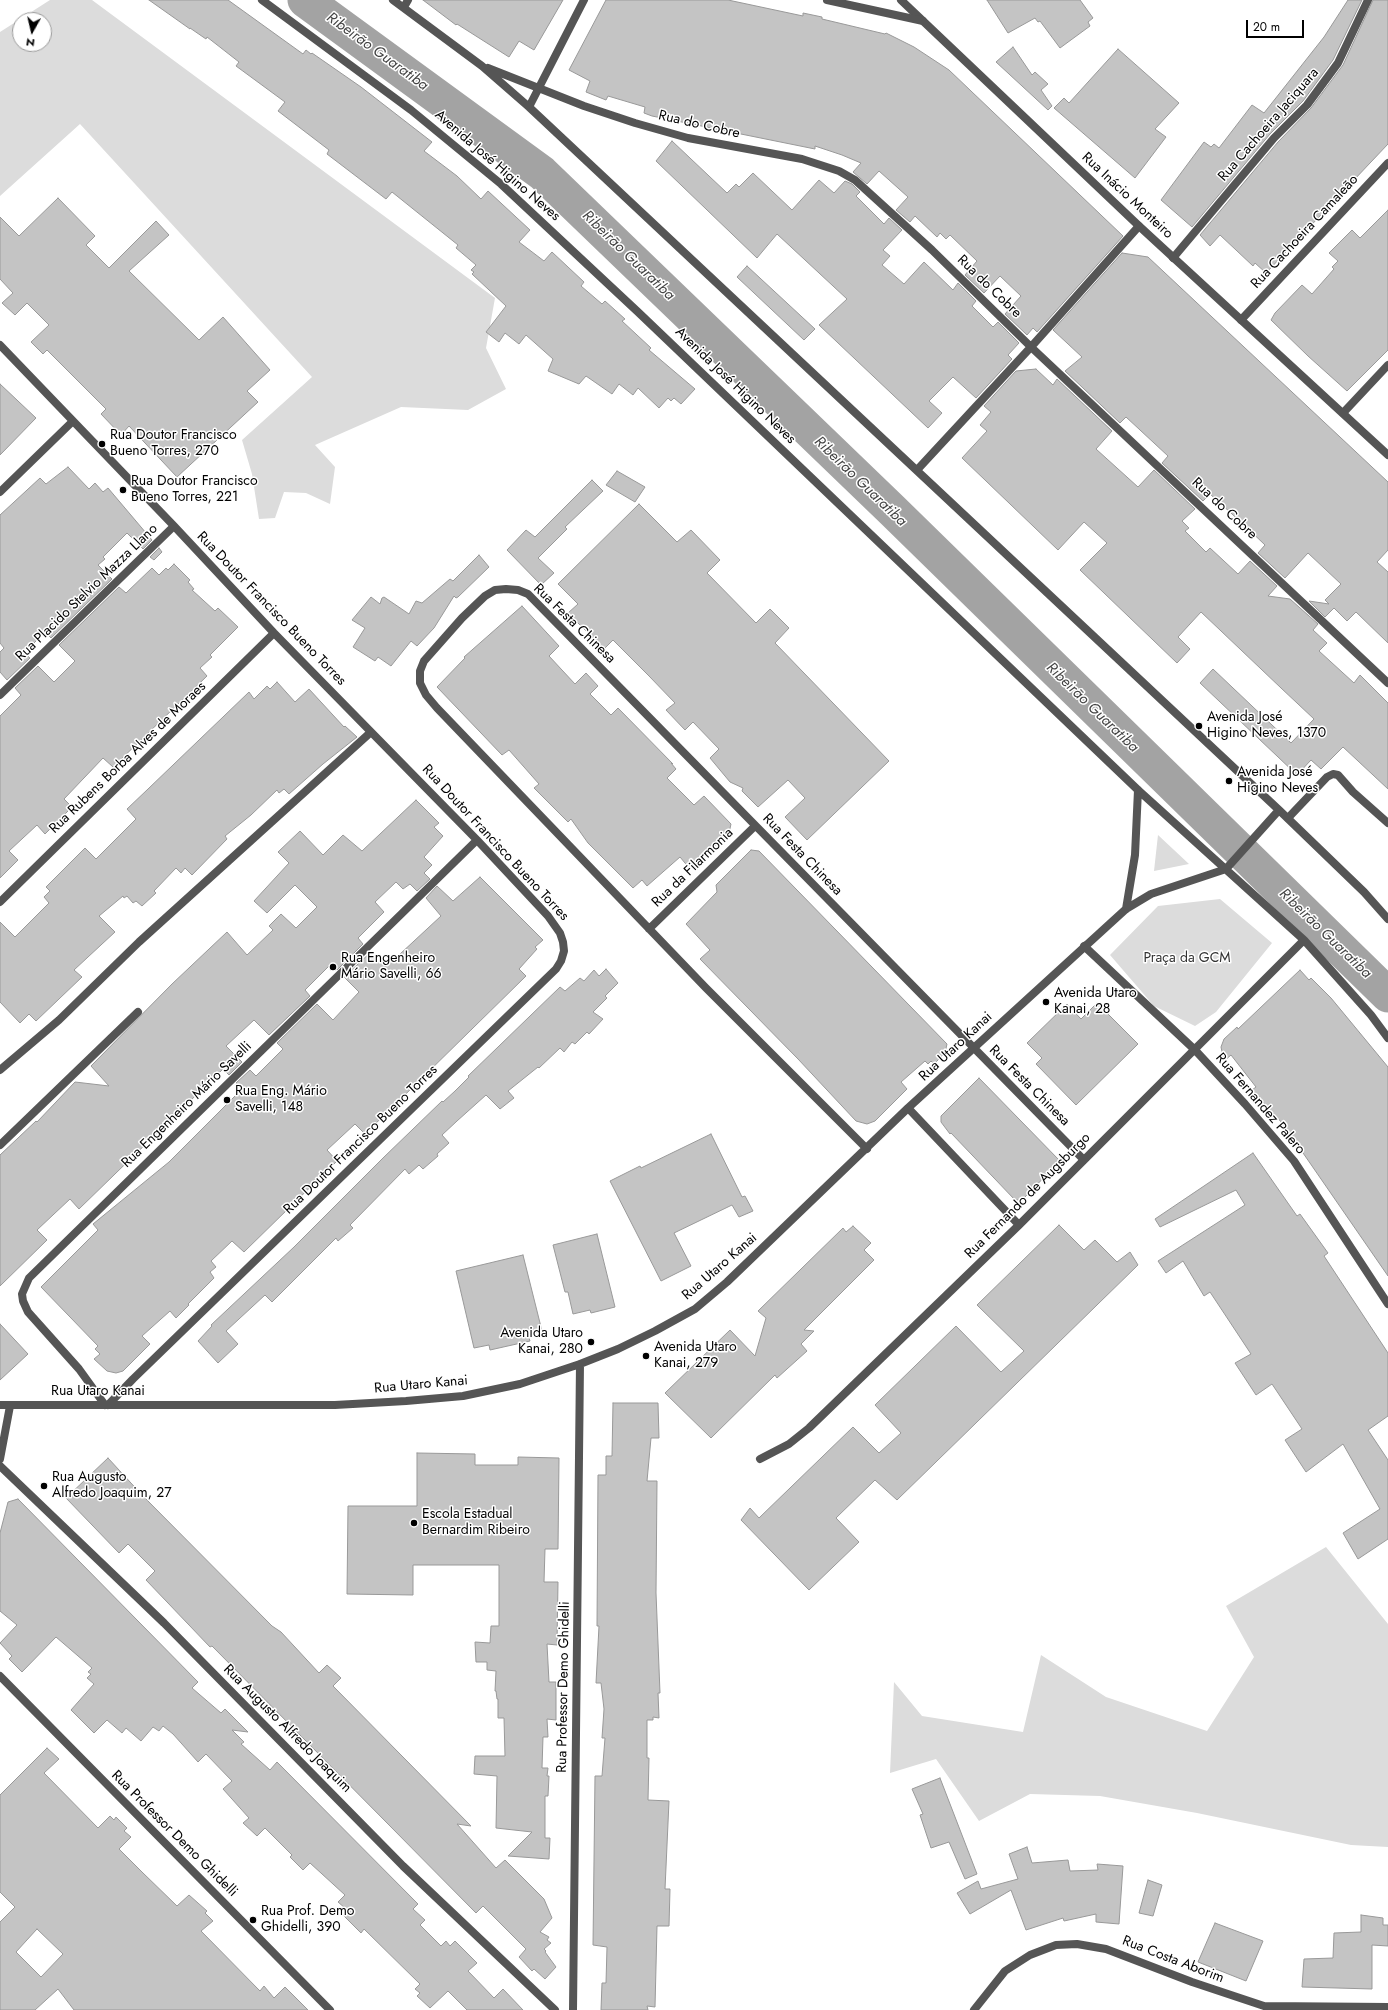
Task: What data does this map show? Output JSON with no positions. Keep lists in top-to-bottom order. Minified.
{"streets":{"street":["Rua do Cobre","Rua Cachoeira Jaciquara","Avenida José Higino Neves","Rua Inácio Monteiro","Rua Cachoeira Camaleão","Rua Placido Stelvio Mazza Llano","Rua Doutor Francisco Bueno Torres","Rua Festa Chinesa","Rua Rubens Borba Alves de Moraes","Rua da Filarmonia","Rua Utaro Kanai","Rua Fernandez Palero","Rua Engenheiro Mário Savelli","Rua Fernando de Augsburgo","Rua Professor Demo Ghidelli","Rua Augusto Alfredo Joaquim","Rua Costa Aborim"]},"crossings":[["Rua Cachoeira Jaciquara","Rua Inácio Monteiro"],["Avenida José Higino Neves","Rua Utaro Kanai"],["Avenida José Higino Neves","Rua Fernando de Augsburgo"],["Rua Inácio Monteiro","Rua Cachoeira Camaleão"],["Rua Placido Stelvio Mazza Llano","Rua Doutor Francisco Bueno Torres"],["Rua Doutor Francisco Bueno Torres","Rua Rubens Borba Alves de Moraes"],["Rua Doutor Francisco Bueno Torres","Rua Utaro Kanai"],["Rua Doutor Francisco Bueno Torres","Rua Engenheiro Mário Savelli"],["Rua Festa Chinesa","Rua da Filarmonia"],["Rua Festa Chinesa","Rua Utaro Kanai"],["Rua Festa Chinesa","Rua Fernando de Augsburgo"],["Rua Utaro Kanai","Rua Fernandez Palero"],["Rua Utaro Kanai","Rua Engenheiro Mário Savelli"],["Rua Utaro Kanai","Rua Professor Demo Ghidelli"],["Rua Fernandez Palero","Rua Fernando de Augsburgo"]],"water":["Ribeirão Guaratiba"],"parks":["Praça da GCM"],"places":["Rua Doutor Francisco Bueno Torres, 270","Rua Doutor Francisco Bueno Torres, 221","Avenida José Higino Neves, 1370","Avenida José Higino Neves","Rua Engenheiro Mário Savelli, 66","Avenida Utaro Kanai, 28","Rua Eng. Mário Savelli, 148","Avenida Utaro Kanai, 280","Avenida Utaro Kanai, 279","Rua Augusto Alfredo Joaquim, 27","Escola Estadual Bernardim Ribeiro","Rua Prof. Demo Ghidelli, 390"],"scale_bar":"20 m","north":"bottom"}
